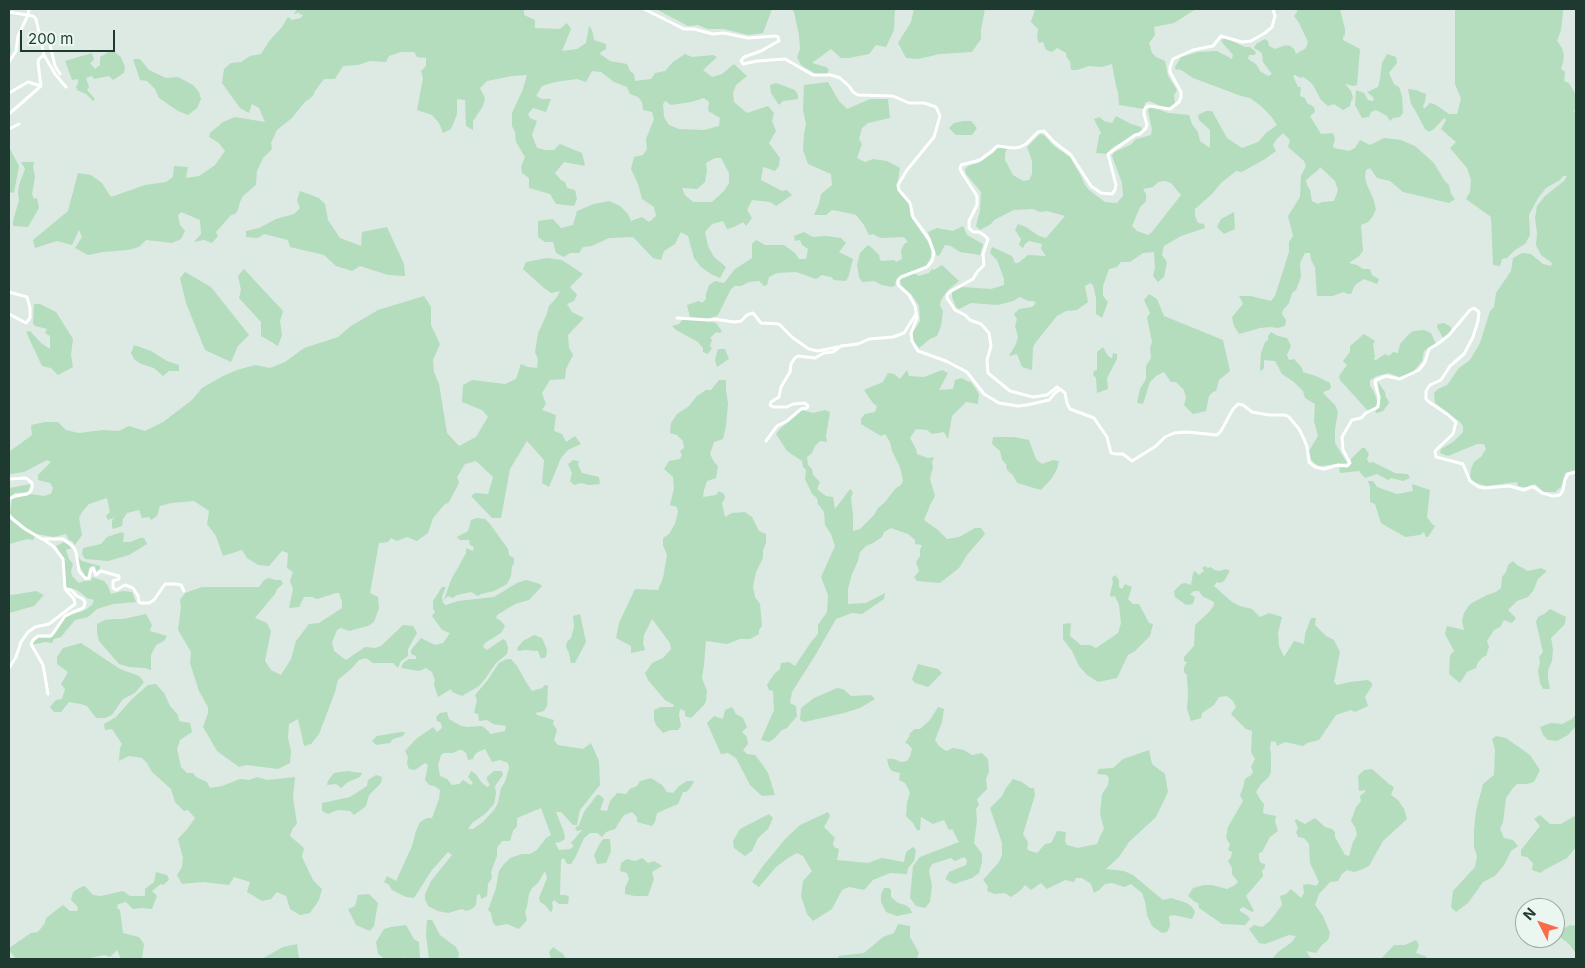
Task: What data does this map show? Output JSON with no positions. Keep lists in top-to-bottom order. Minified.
{"scale_bar":"200 m","north":"top left"}
